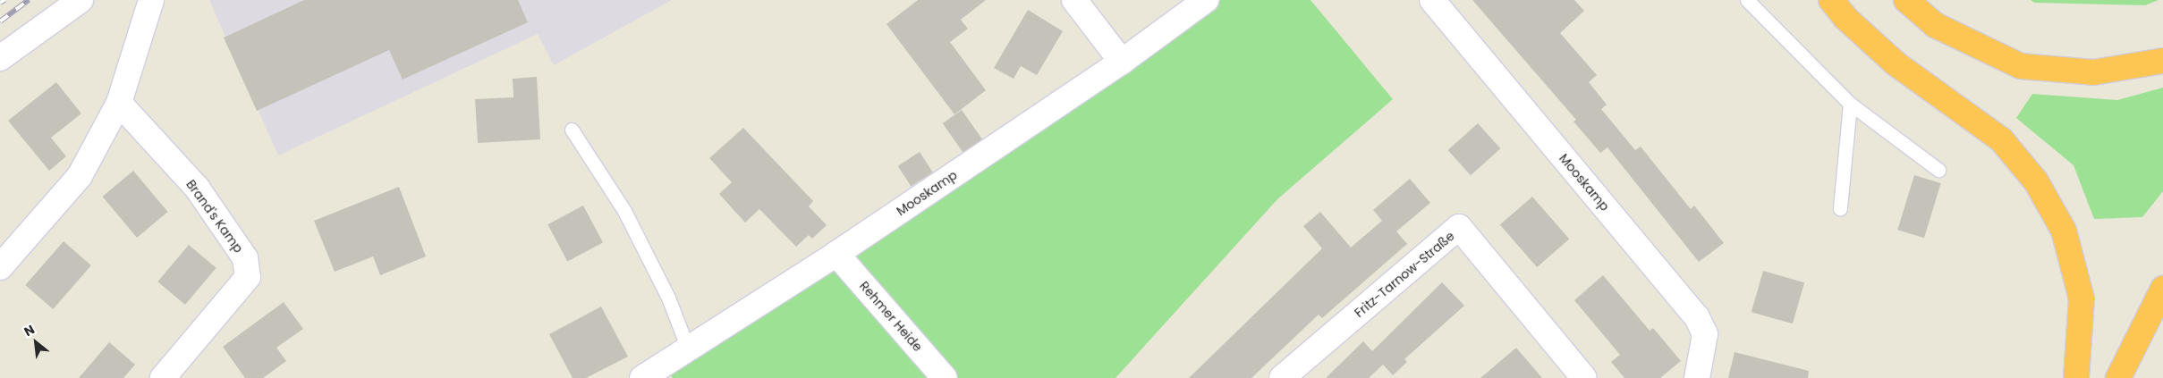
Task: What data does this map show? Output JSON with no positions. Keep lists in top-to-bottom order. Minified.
{"streets":{"street":["Mooskamp","Brand's Kamp","Fritz-Tarnow-Straße","Rehmer Heide"]},"crossings":[["Mooskamp","Rehmer Heide"]],"north":"top left"}
